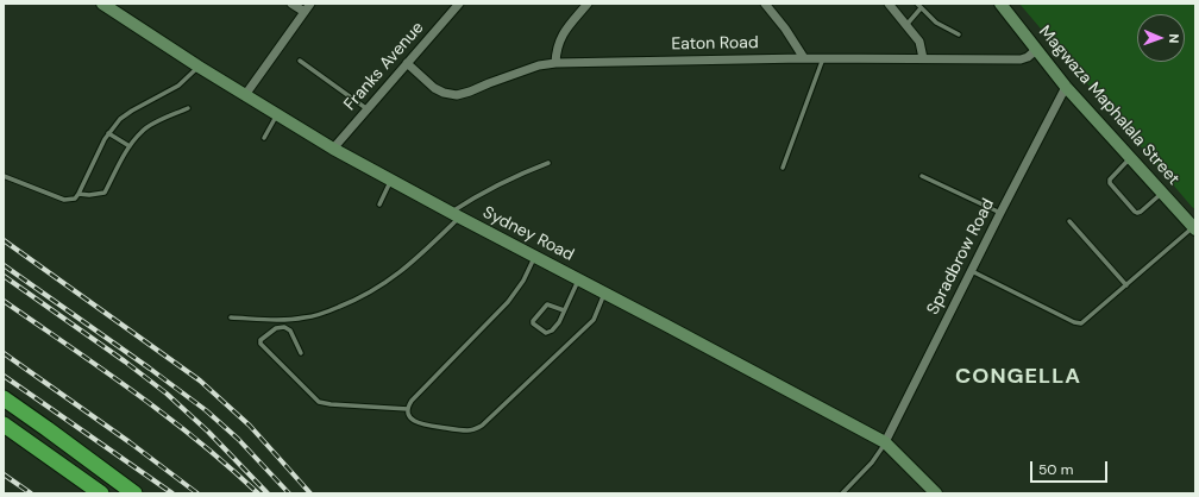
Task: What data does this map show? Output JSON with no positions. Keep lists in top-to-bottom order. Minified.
{"streets":{"main road":["Magwaza Maphalala Street","Sydney Road"],"street":["Eaton Road","Franks Avenue","Spradbrow Road"]},"crossings":[["Eaton Road","Franks Avenue"],["Eaton Road","Magwaza Maphalala Street"],["Franks Avenue","Sydney Road"],["Magwaza Maphalala Street","Spradbrow Road"],["Sydney Road","Spradbrow Road"]],"districts":["CONGELLA"],"scale_bar":"50 m","north":"right"}
